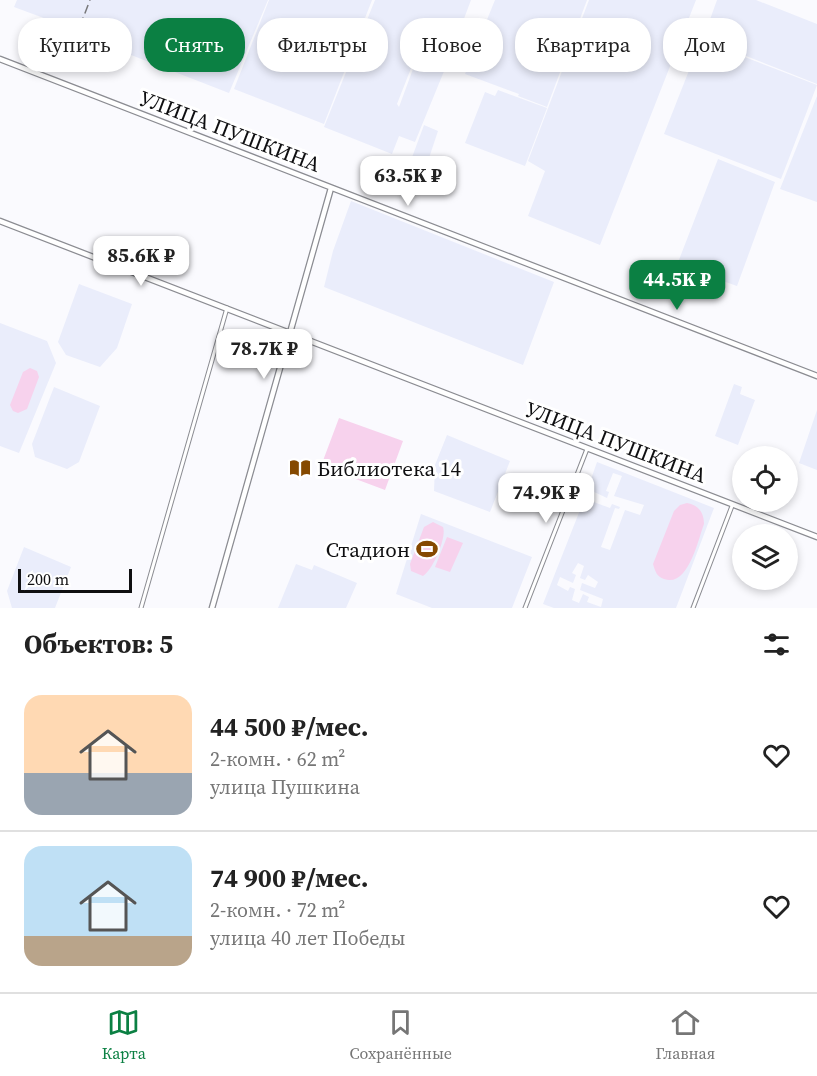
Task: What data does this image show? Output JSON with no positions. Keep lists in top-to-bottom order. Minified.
{"streets":{"street":["УЛИЦА ПУШКИНА"]},"places":{"library":["Библиотека 14"],"sports":["Стадион"]},"scale_bar":"200 m","page":{"chip":["Купить","Снять","Фильтры","Новое","Квартира","Дом"],"price":["63.5K ₽","85.6K ₽","44.5K ₽","78.7K ₽","74.9K ₽"],"scale":"200 m","heading":"Объектов: 5","list":[{"name":"44 500 ₽/мес.","note":"2-комн. · 62 m² · улица Пушкина"},{"name":"74 900 ₽/мес.","note":"2-комн. · 72 m² · улица 40 лет Победы"}],"tabs":["Карта","Сохранённые","Главная"]}}
